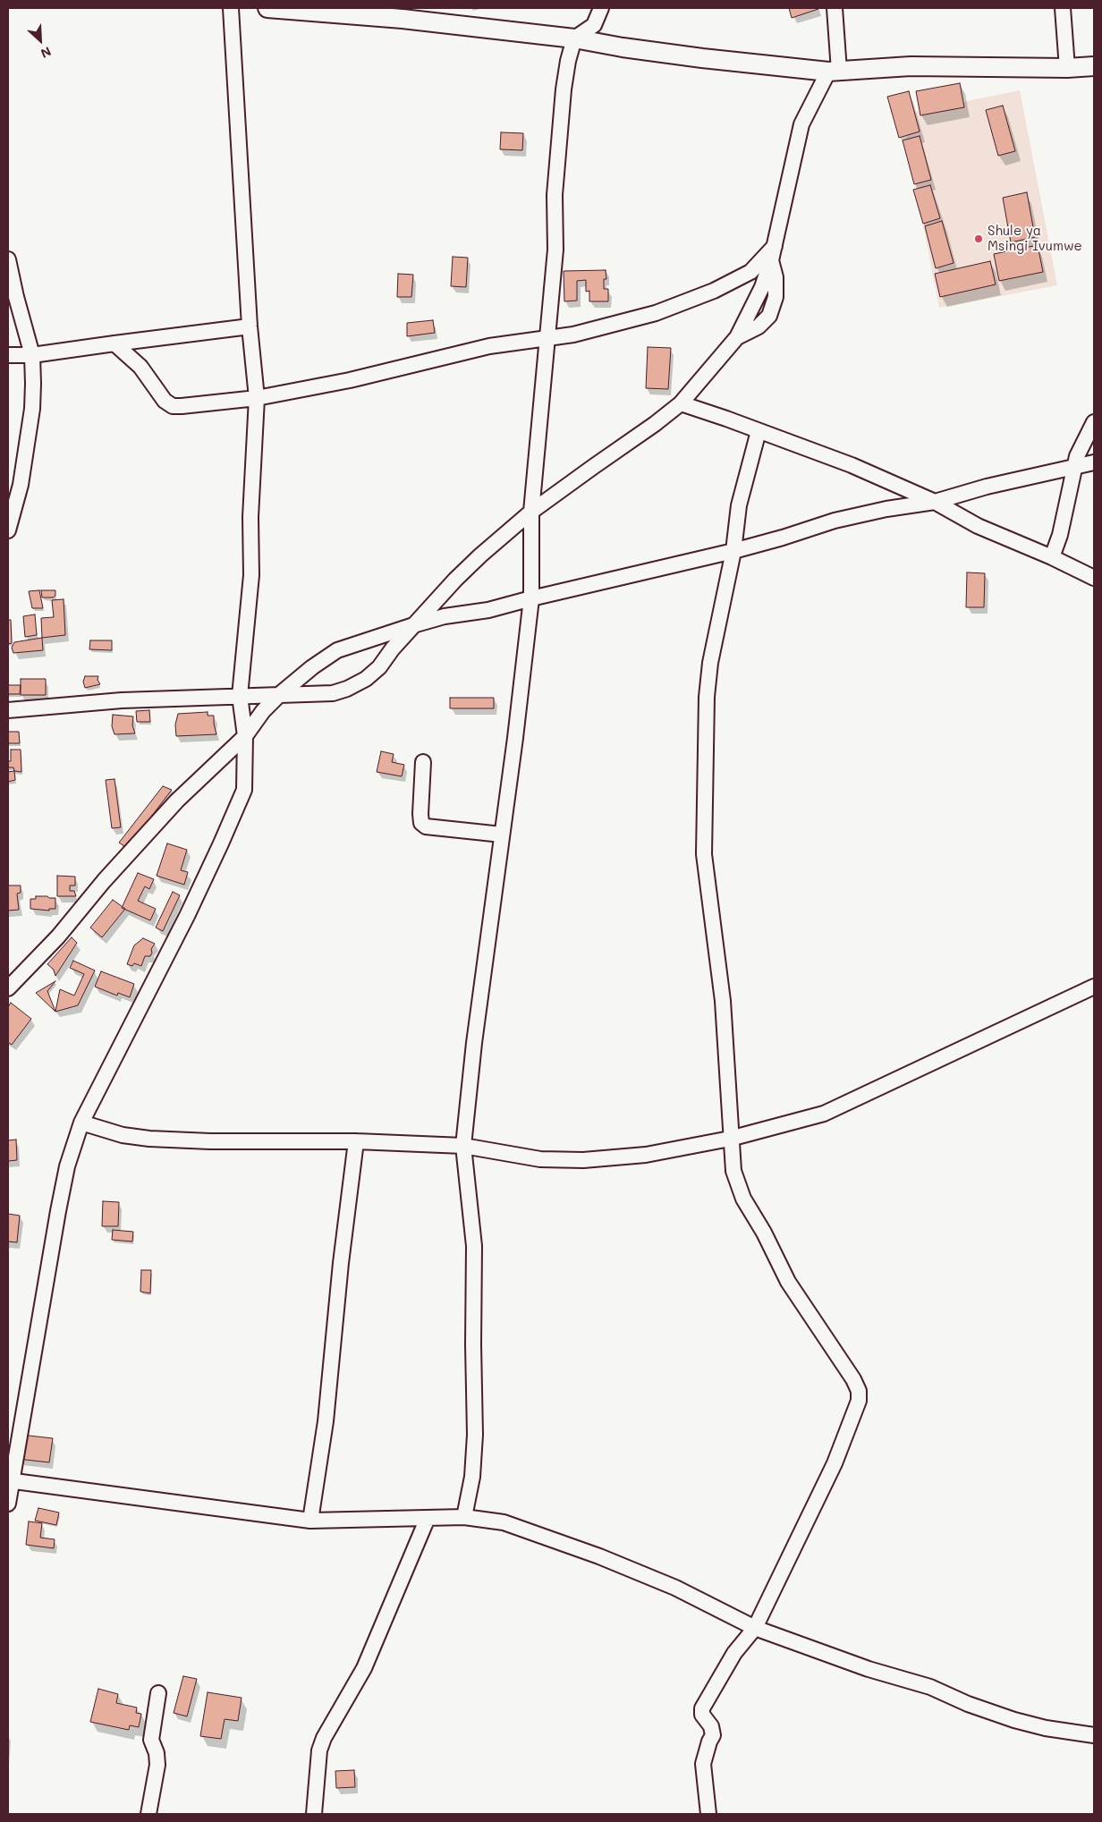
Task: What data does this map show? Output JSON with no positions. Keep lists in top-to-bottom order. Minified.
{"places":["Shule ya Msingi Ivumwe"],"north":"bottom right"}
